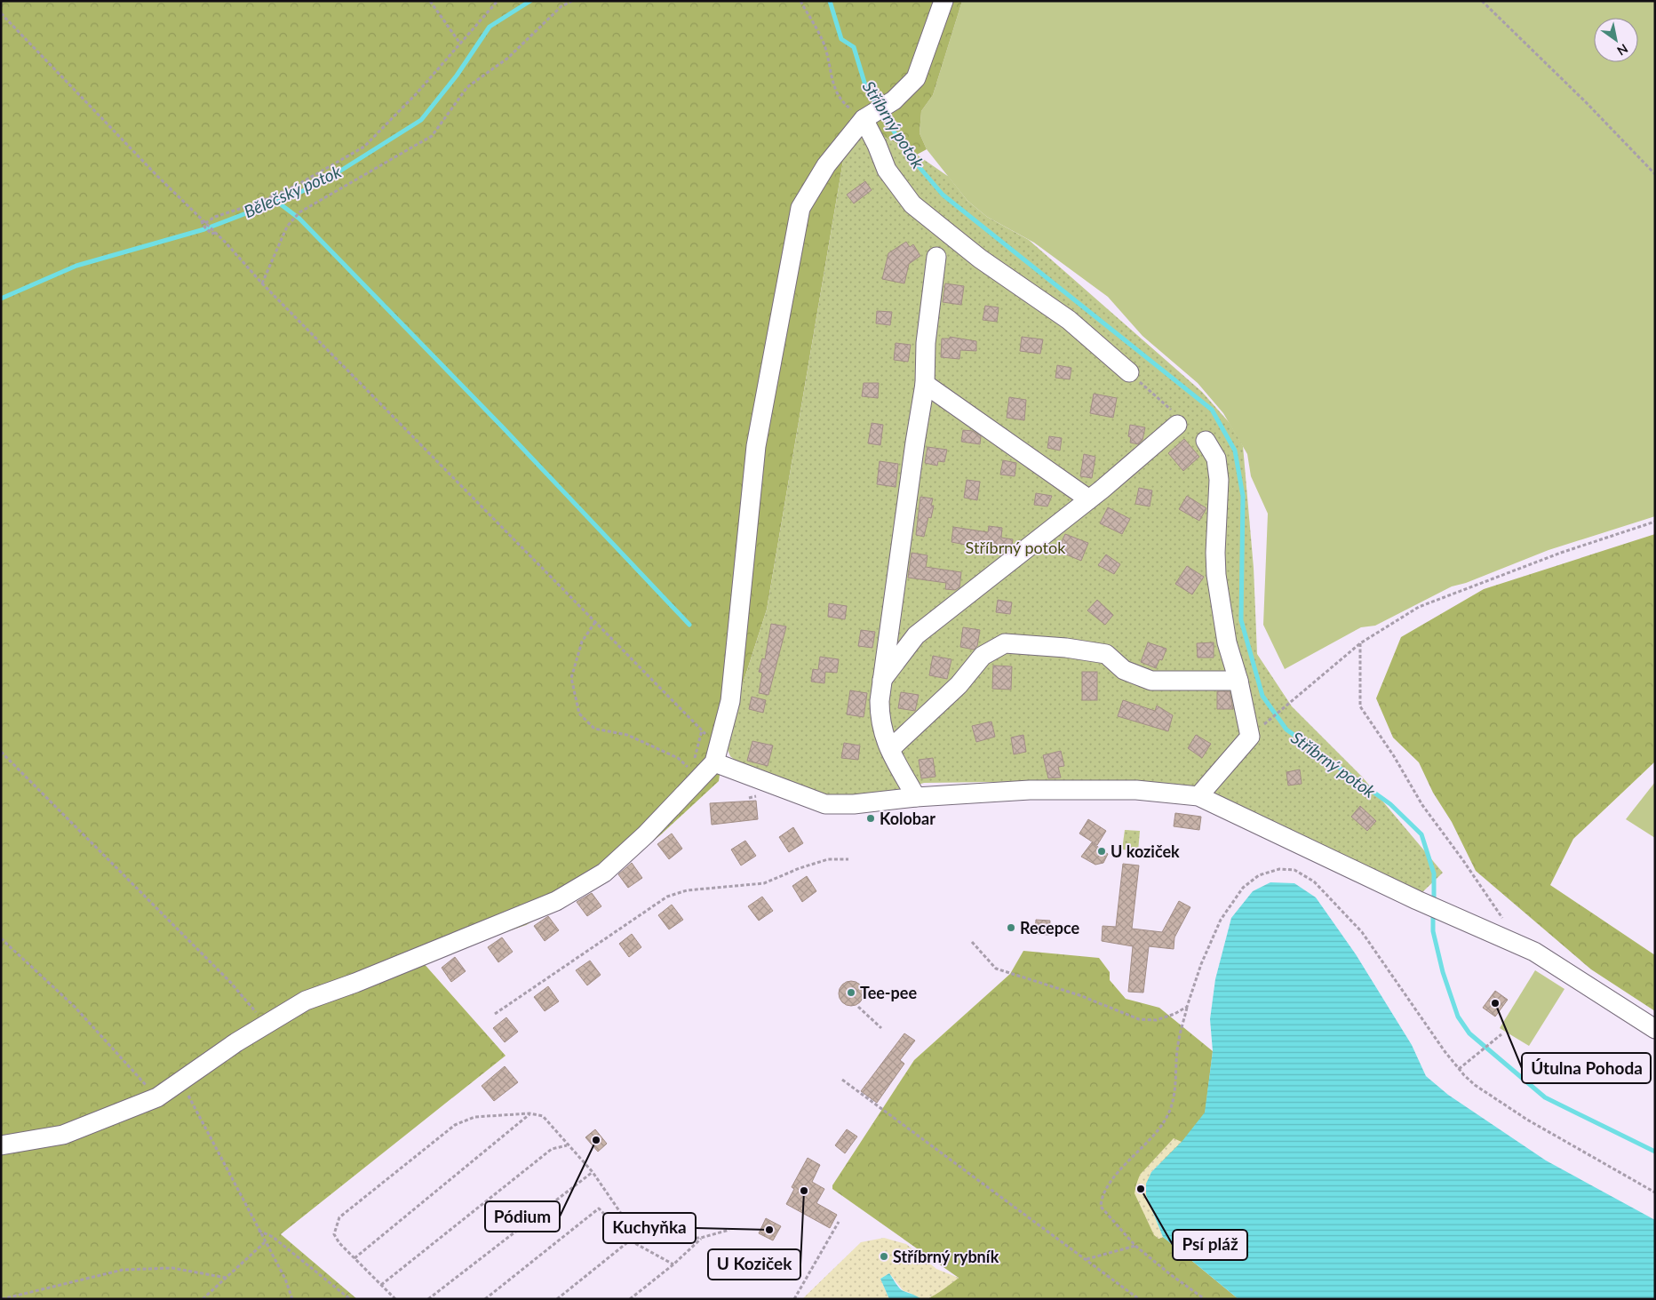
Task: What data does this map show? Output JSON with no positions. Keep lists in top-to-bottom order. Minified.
{"water":["Stříbrný potok","Bělečský potok"],"parks":["Stříbrný potok"],"places":["Kolobar","U koziček","Recepce","Tee-pee","Útulna Pohoda","Pódium","Psí pláž","U Koziček","Kuchyňka","Stříbrný rybník"],"north":"bottom right"}
